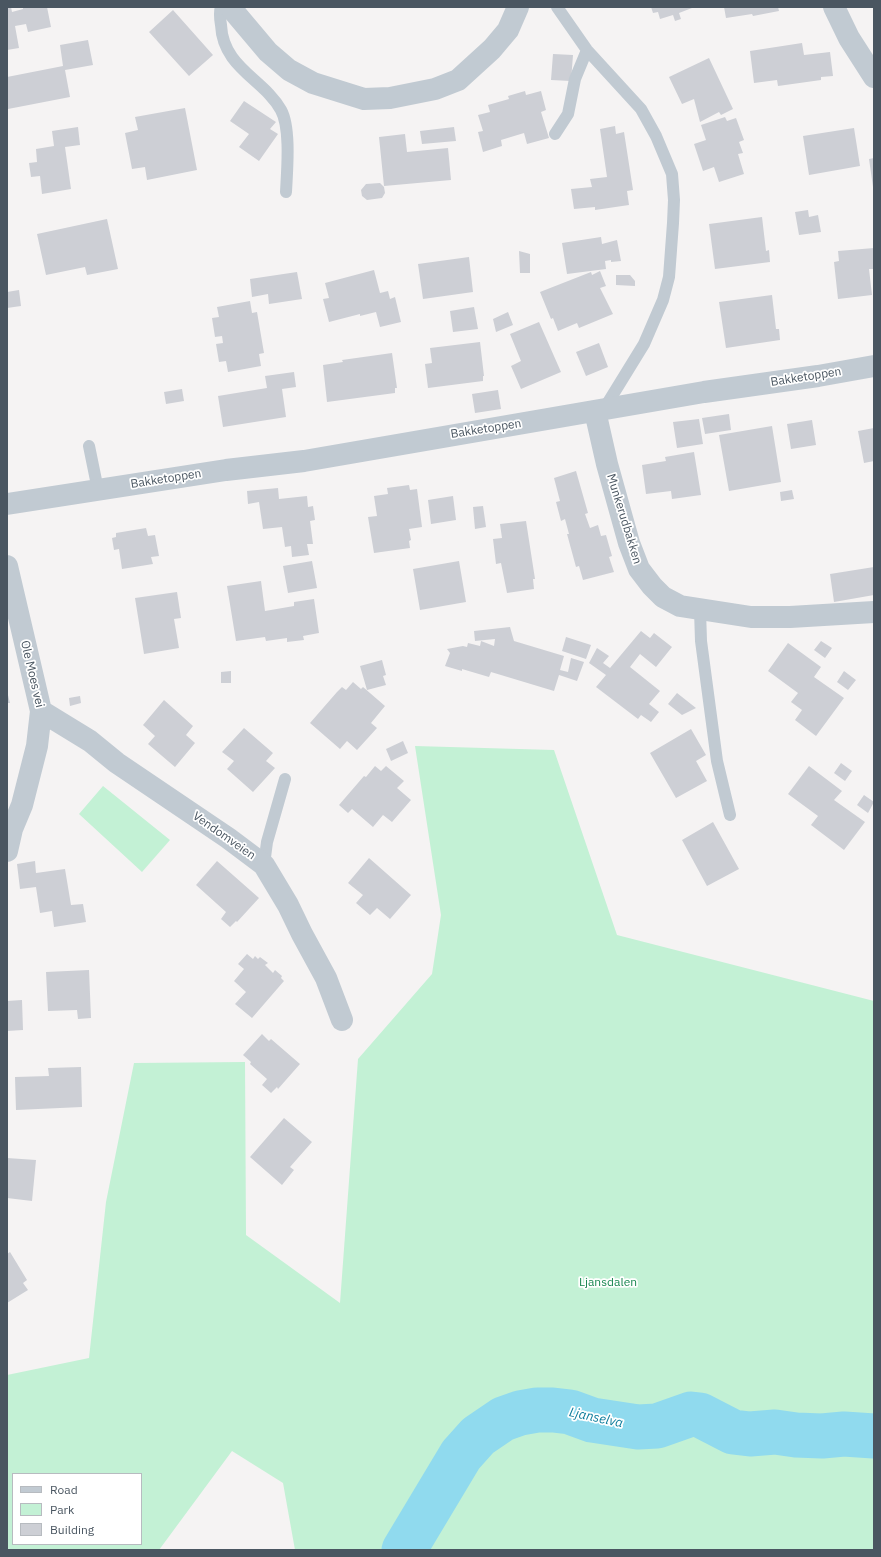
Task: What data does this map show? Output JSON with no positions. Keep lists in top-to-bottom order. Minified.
{"streets":{"street":["Bakketoppen","Munkerudbakken","Ole Moes vei","Vendomveien"]},"crossings":[["Bakketoppen","Munkerudbakken"],["Ole Moes vei","Vendomveien"]],"water":["Ljanselva"],"parks":["Ljansdalen"],"legend":["Road","Park","Building"]}
